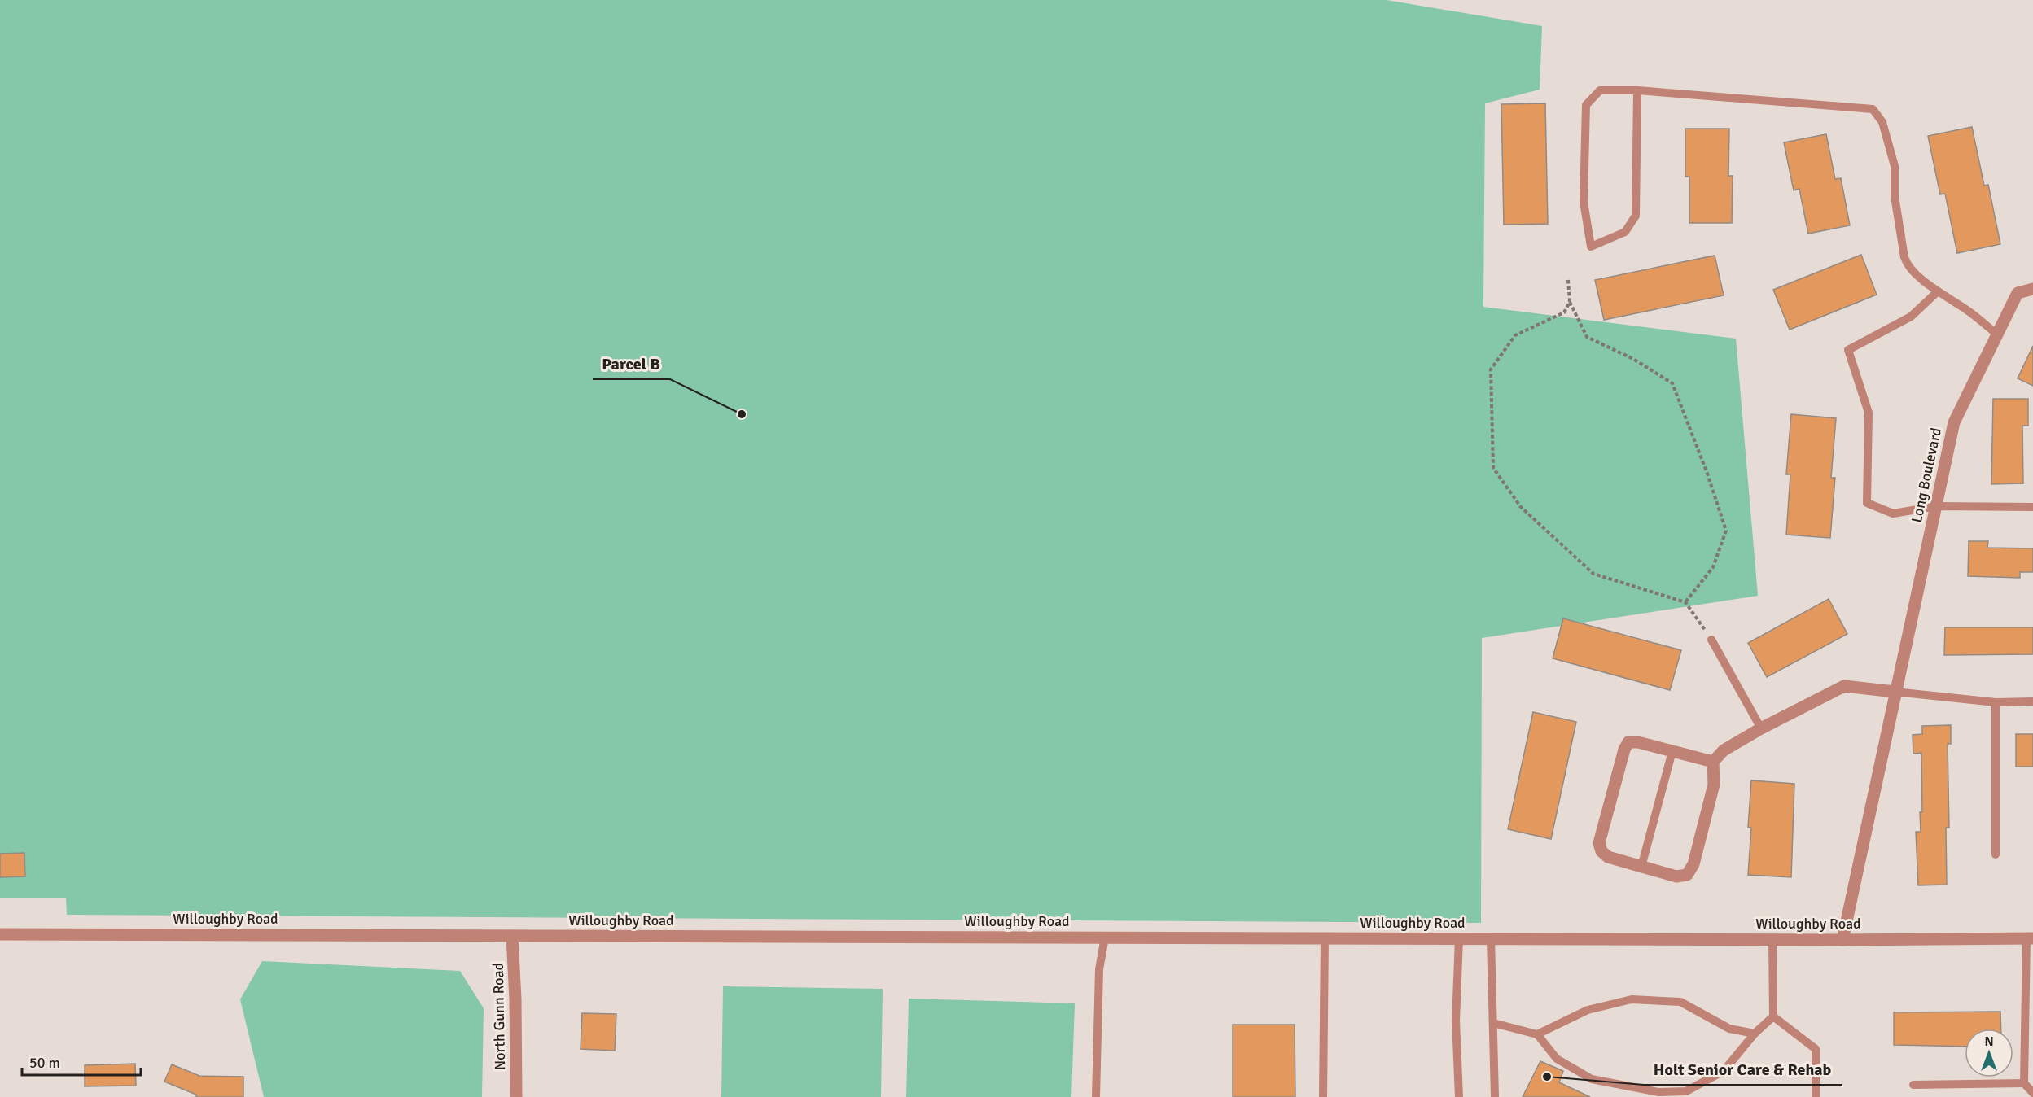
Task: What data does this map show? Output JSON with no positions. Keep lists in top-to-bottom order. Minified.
{"streets":{"street":["Long Boulevard","Willoughby Road","North Gunn Road"]},"crossings":[["Long Boulevard","Willoughby Road"],["Willoughby Road","North Gunn Road"]],"places":["Parcel B","Holt Senior Care & Rehab"],"scale_bar":"50 m","north":"top"}
